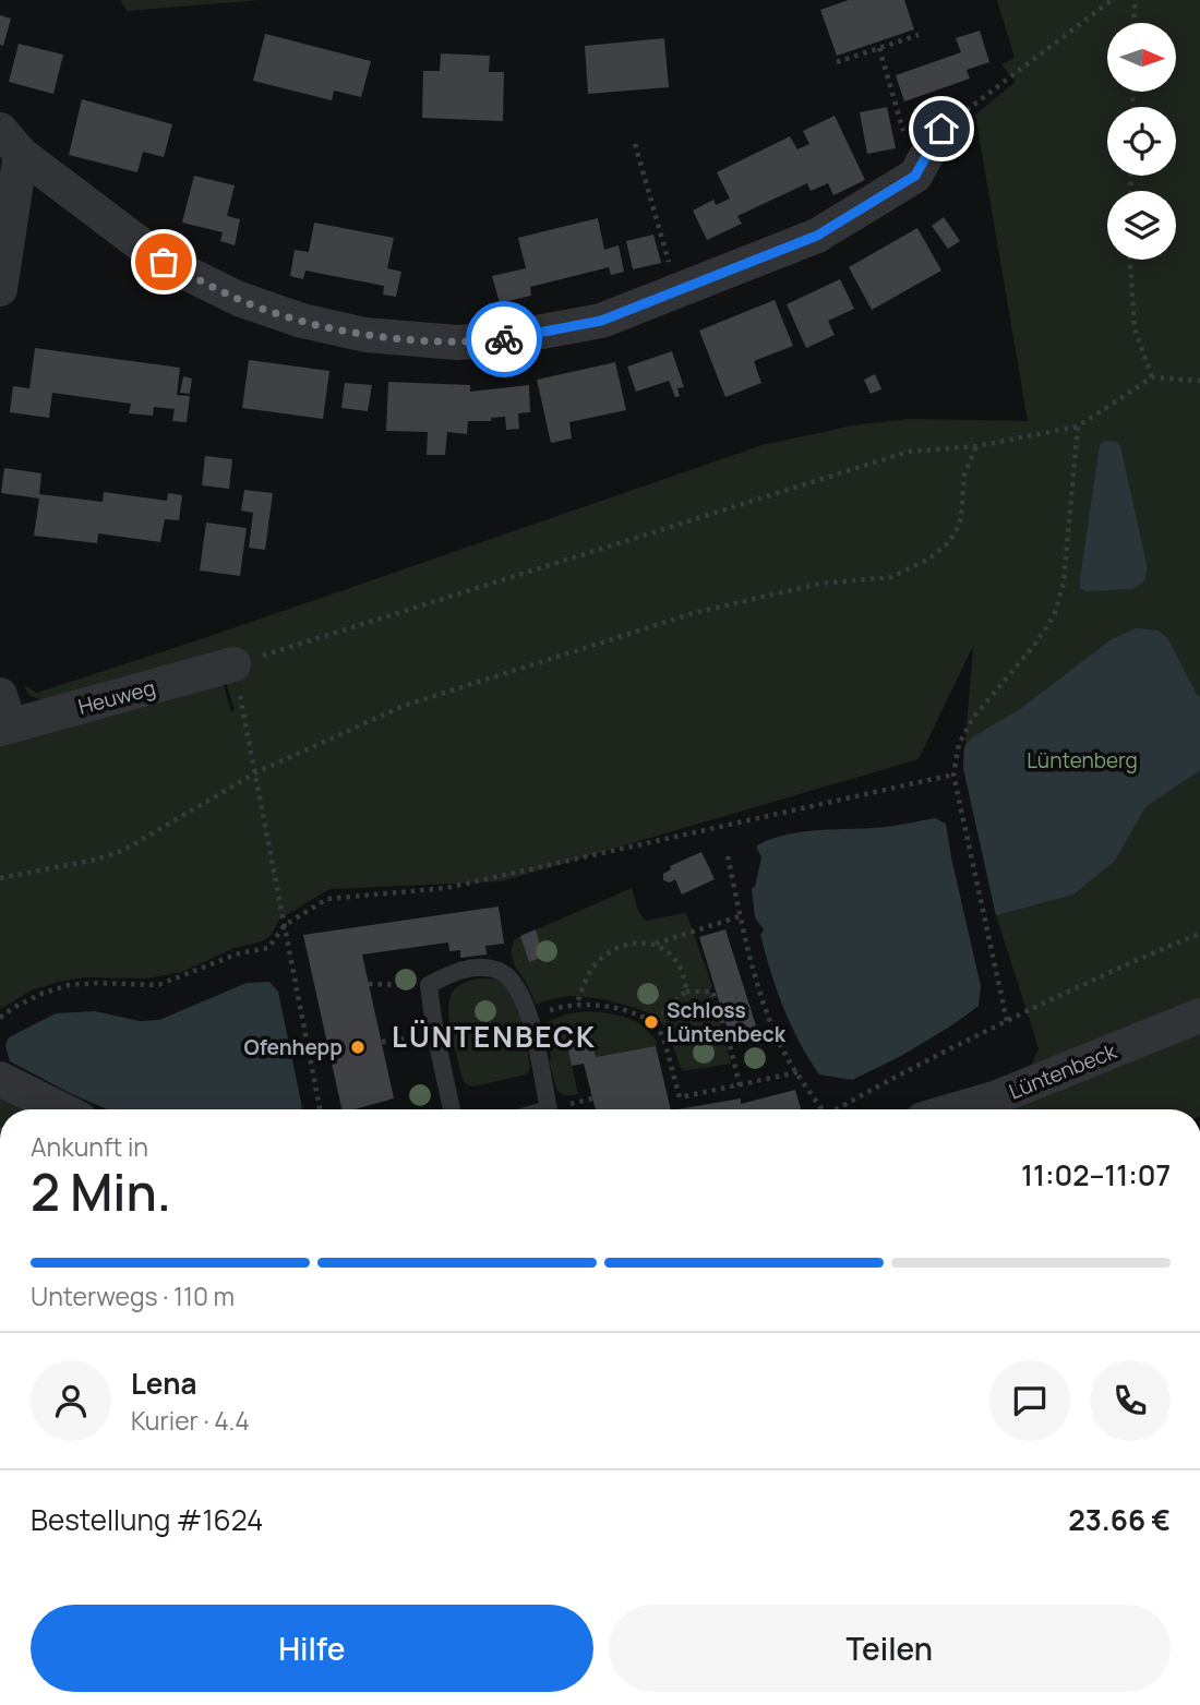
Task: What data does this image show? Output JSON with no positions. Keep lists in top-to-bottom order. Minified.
{"streets":{"street":["Heuweg","Lüntenbeck"]},"districts":["LÜNTENBECK"],"parks":["Lüntenberg"],"places":["Schloss Lüntenbeck","Ofenhepp"],"north":"right","page":{"heading":["2 Min.","Ankunft in","11:02–11:07"],"panel":["Lena","Kurier · 4.4","Bestellung #1624","23.66 €"],"bar":"Unterwegs · 110 m","buttons":["Hilfe","Teilen"]}}
